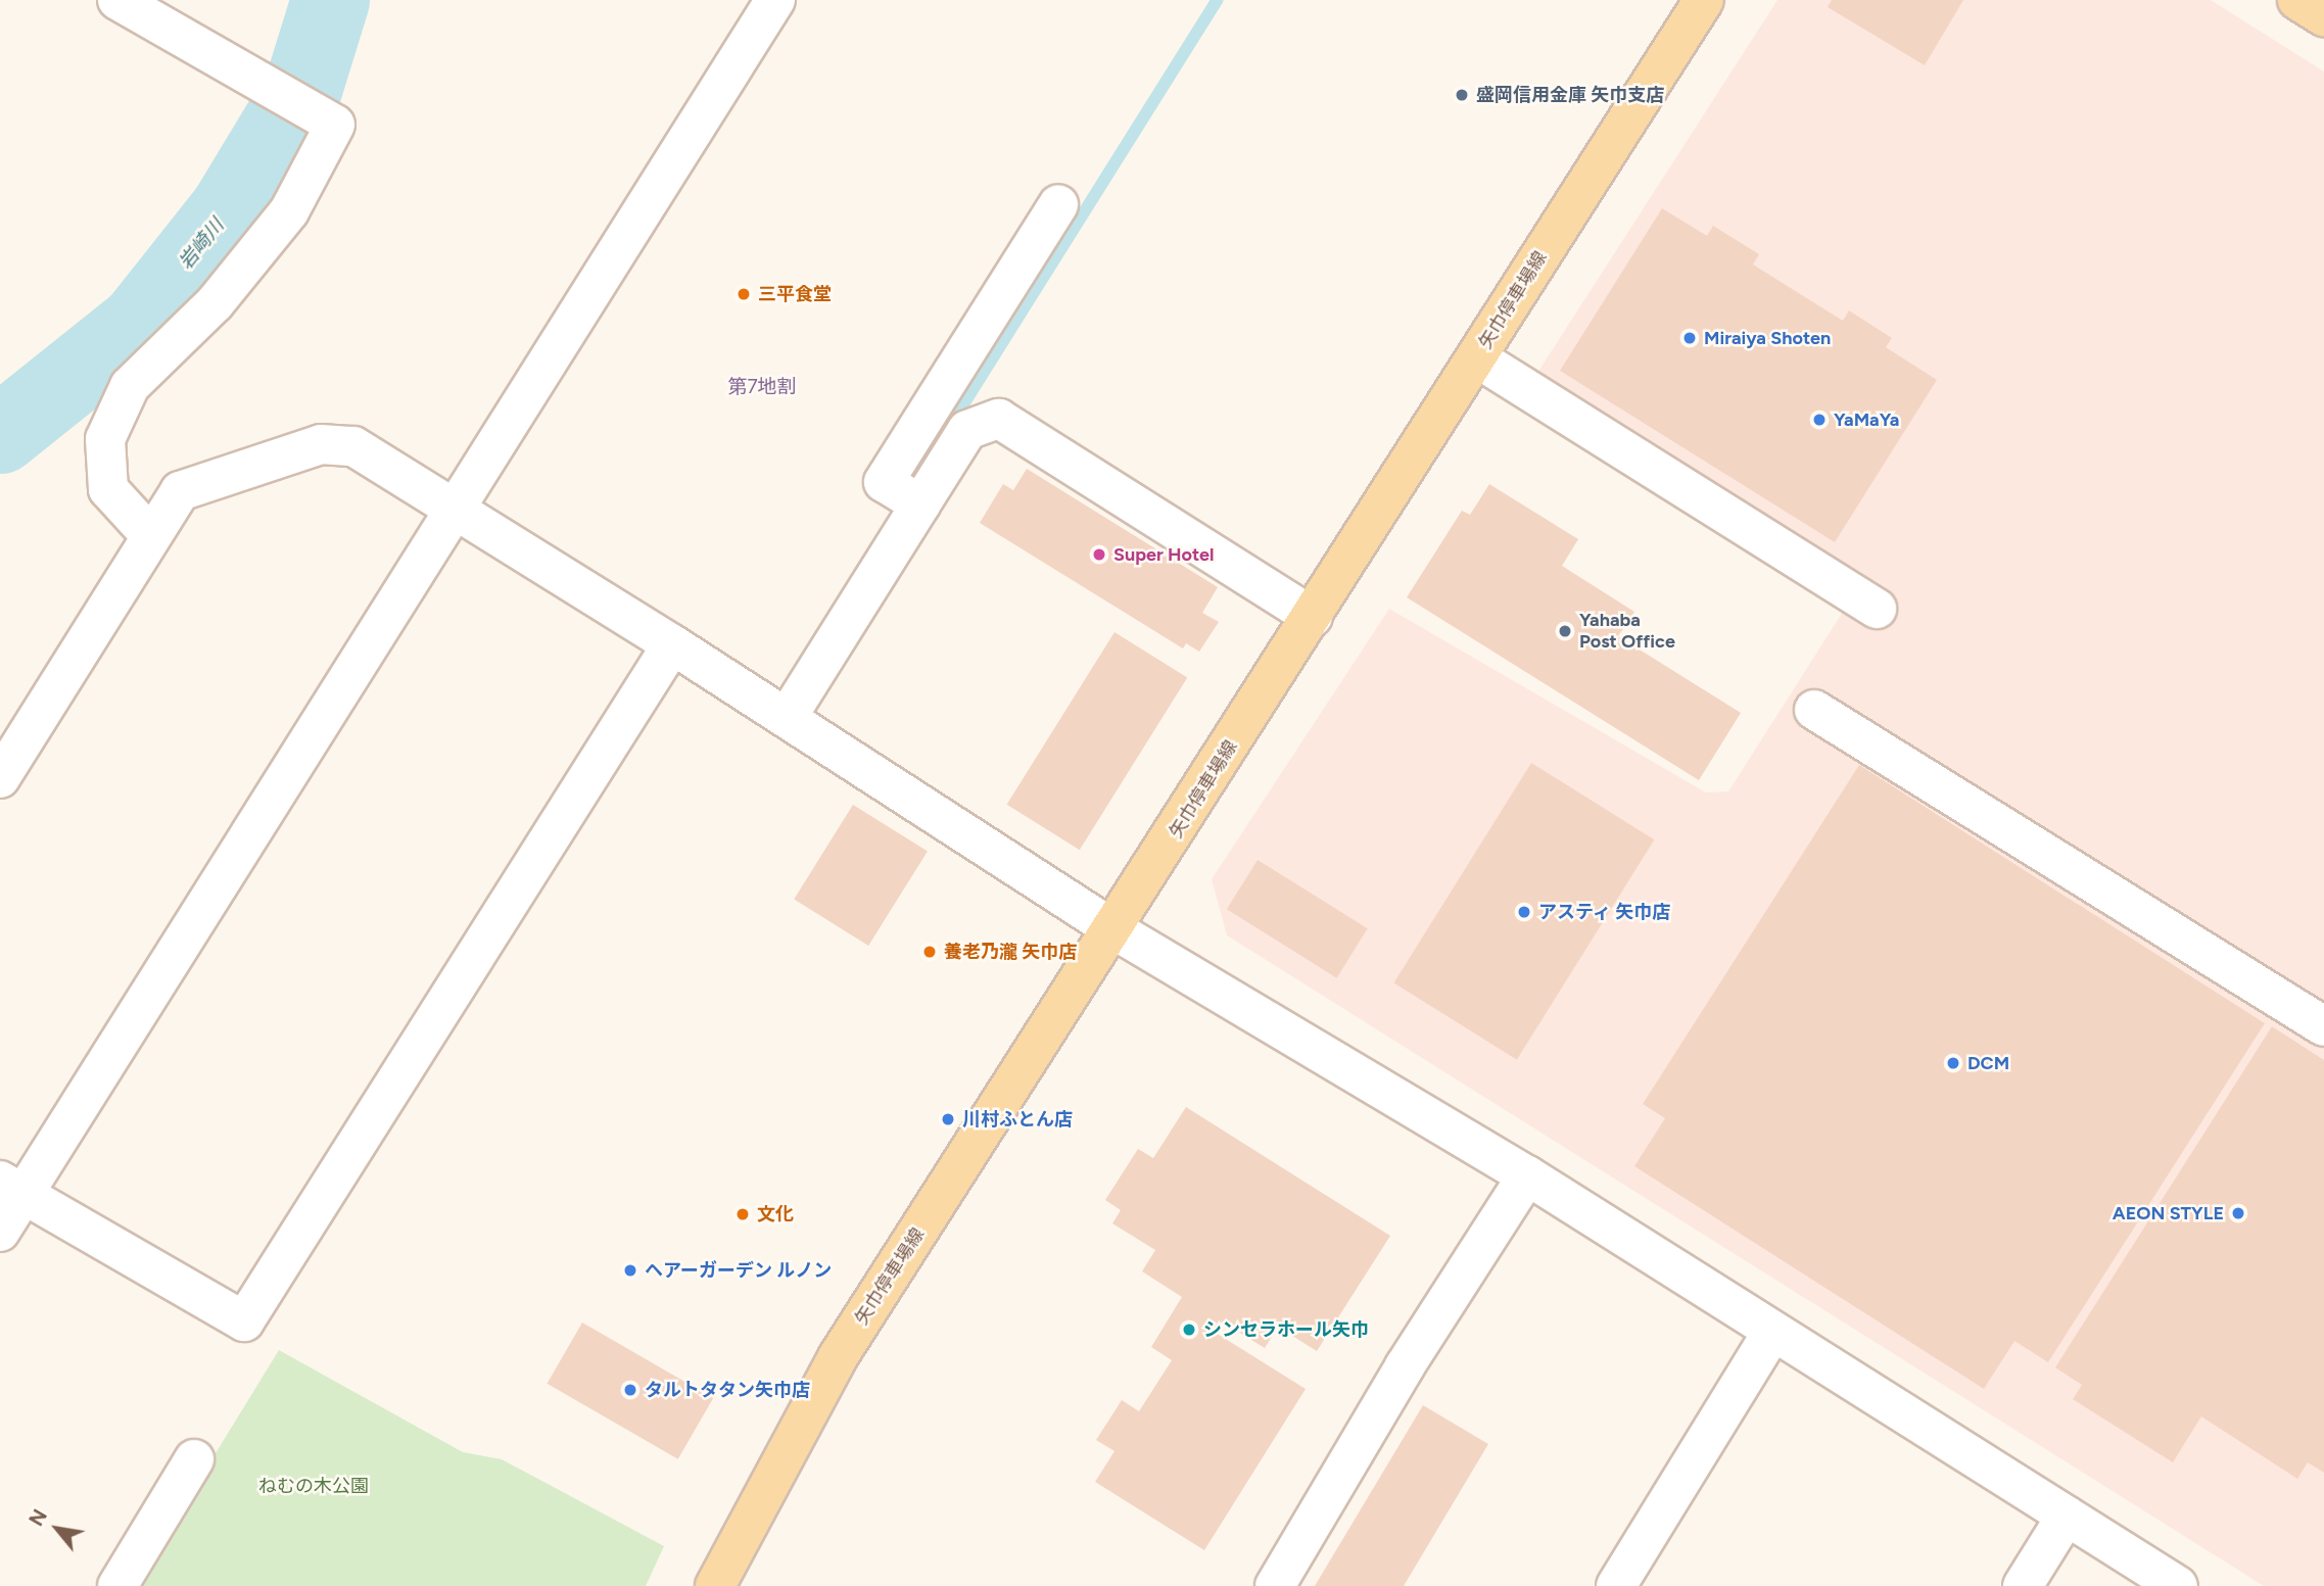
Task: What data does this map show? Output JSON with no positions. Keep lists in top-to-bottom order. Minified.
{"streets":{"main road":["矢巾停車場線"]},"districts":["第7地割"],"water":["岩崎川"],"parks":["ねむの木公園"],"places":["盛岡信用金庫 矢巾支店","三平食堂","Miraiya Shoten","YaMaYa","Super Hotel","Yahaba Post Office","アスティ 矢巾店","養老乃瀧 矢巾店","DCM","川村ふとん店","AEON STYLE","文化","ヘアーガーデン ルノン","シンセラホール矢巾","タルトタタン矢巾店"],"north":"top left"}
